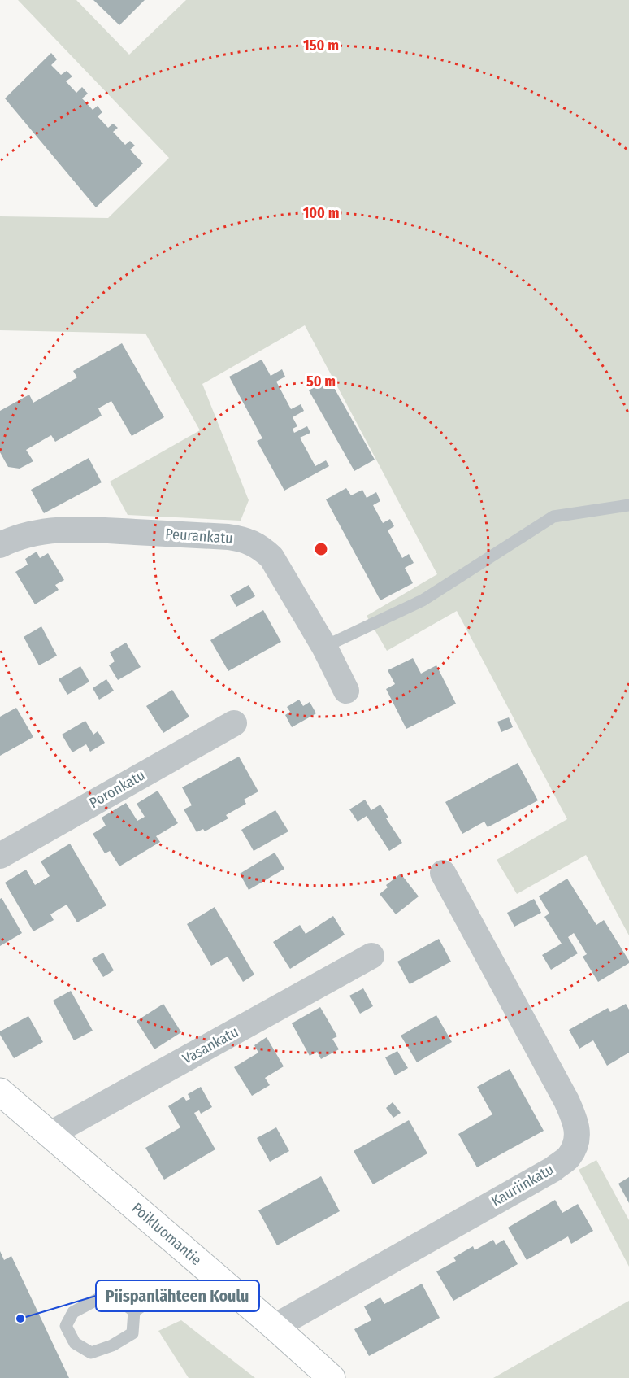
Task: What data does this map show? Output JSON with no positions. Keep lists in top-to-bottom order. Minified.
{"streets":{"street":["Peurankatu","Poronkatu","Vasankatu","Kauriinkatu","Poikluomantie"]},"crossings":[["Vasankatu","Poikluomantie"],["Kauriinkatu","Poikluomantie"]],"places":["Piispanlähteen Koulu"],"rings":["150 m","100 m","50 m"]}
